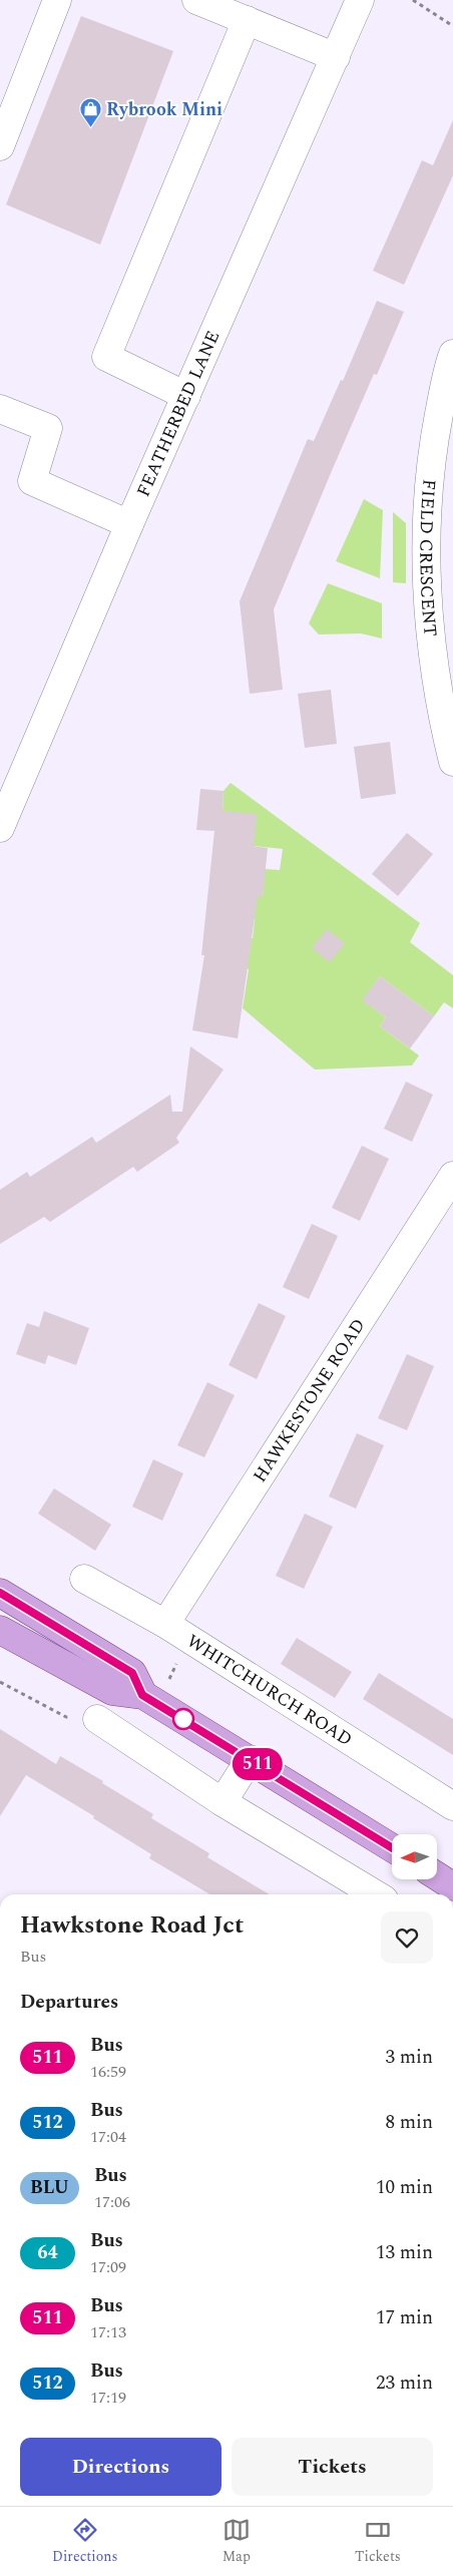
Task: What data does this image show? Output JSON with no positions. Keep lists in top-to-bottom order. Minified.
{"streets":{"street":["FEATHERBED LANE","FIELD CRESCENT","HAWKESTONE ROAD","WHITCHURCH ROAD"]},"crossings":[["HAWKESTONE ROAD","WHITCHURCH ROAD"]],"places":{"shop":["Rybrook Mini"]},"lines":["bus line 511"],"north":"left","page":{"on_map":"511","heading":[["Hawkstone Road Jct","Bus"],"Departures"],"list":[{"mark":"511","name":"Bus","note":"16:59","value":"3 min"},{"mark":"512","name":"Bus","note":"17:04","value":"8 min"},{"mark":"BLU","name":"Bus","note":"17:06","value":"10 min"},{"mark":"64","name":"Bus","note":"17:09","value":"13 min"},{"mark":"511","name":"Bus","note":"17:13","value":"17 min"},{"mark":"512","name":"Bus","note":"17:19","value":"23 min"}],"buttons":["Directions","Tickets"],"tabs":["Directions","Map","Tickets"]}}
